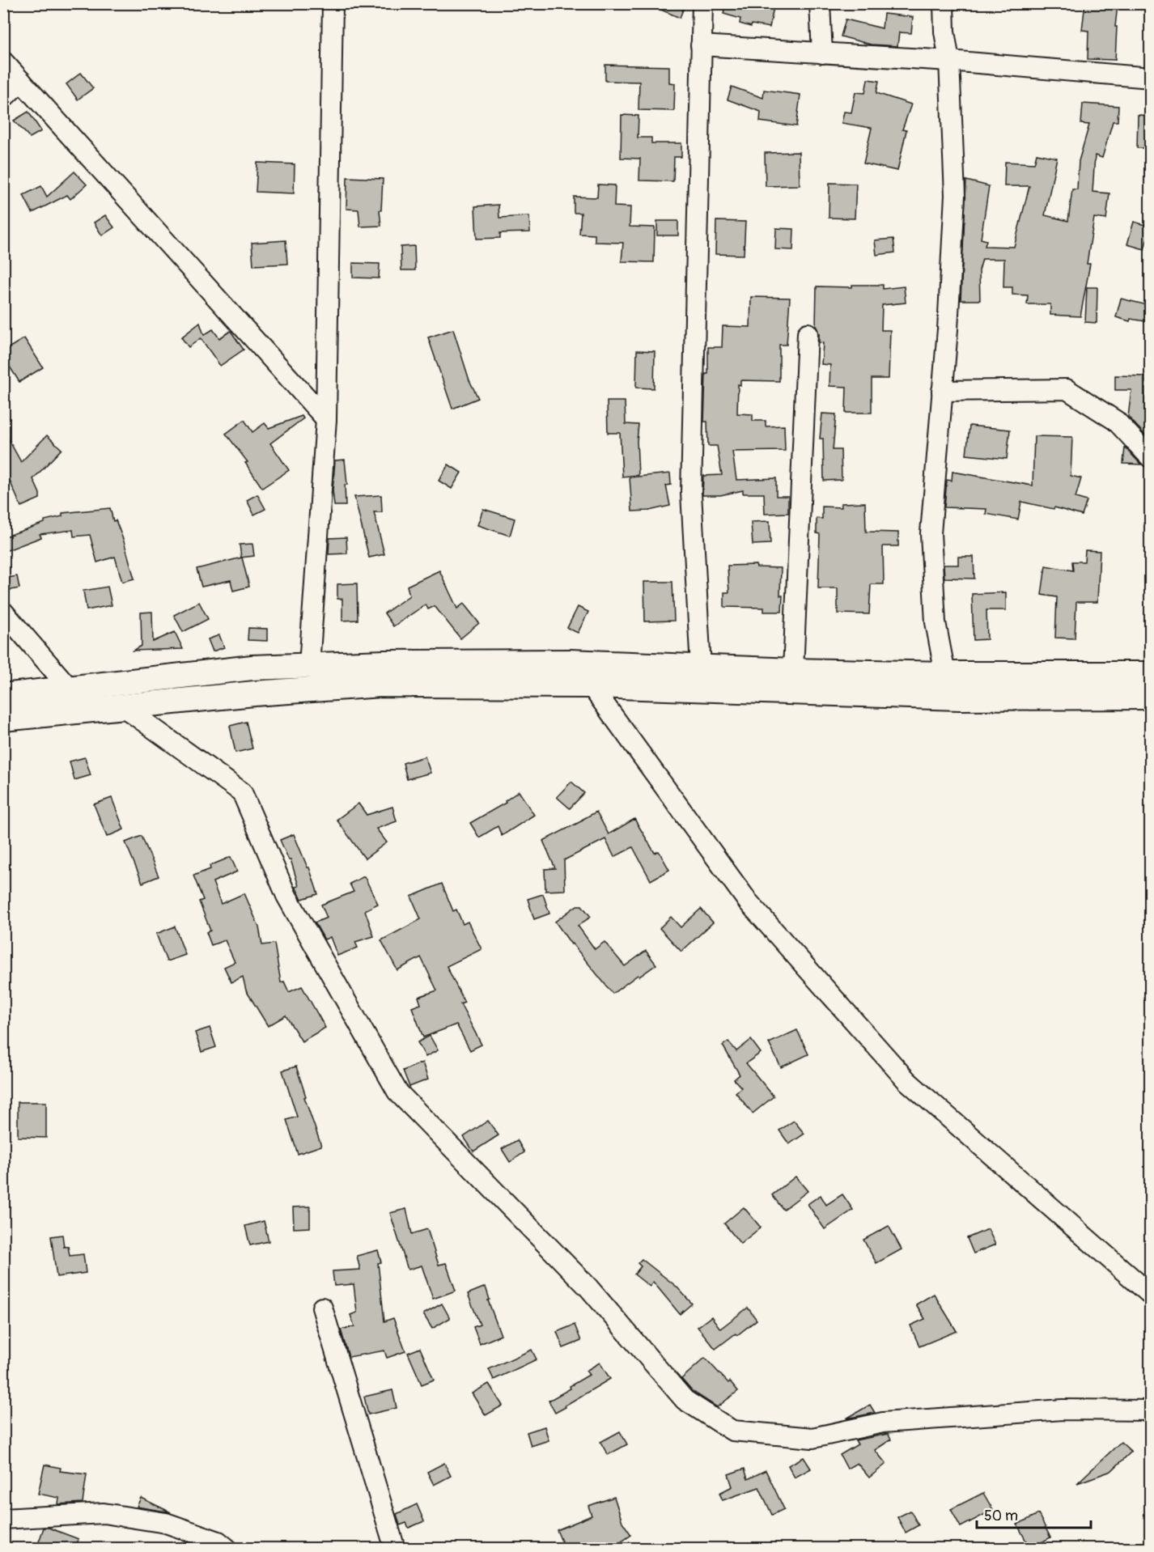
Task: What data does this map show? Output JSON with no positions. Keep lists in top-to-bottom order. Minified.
{"scale_bar":"50 m"}
